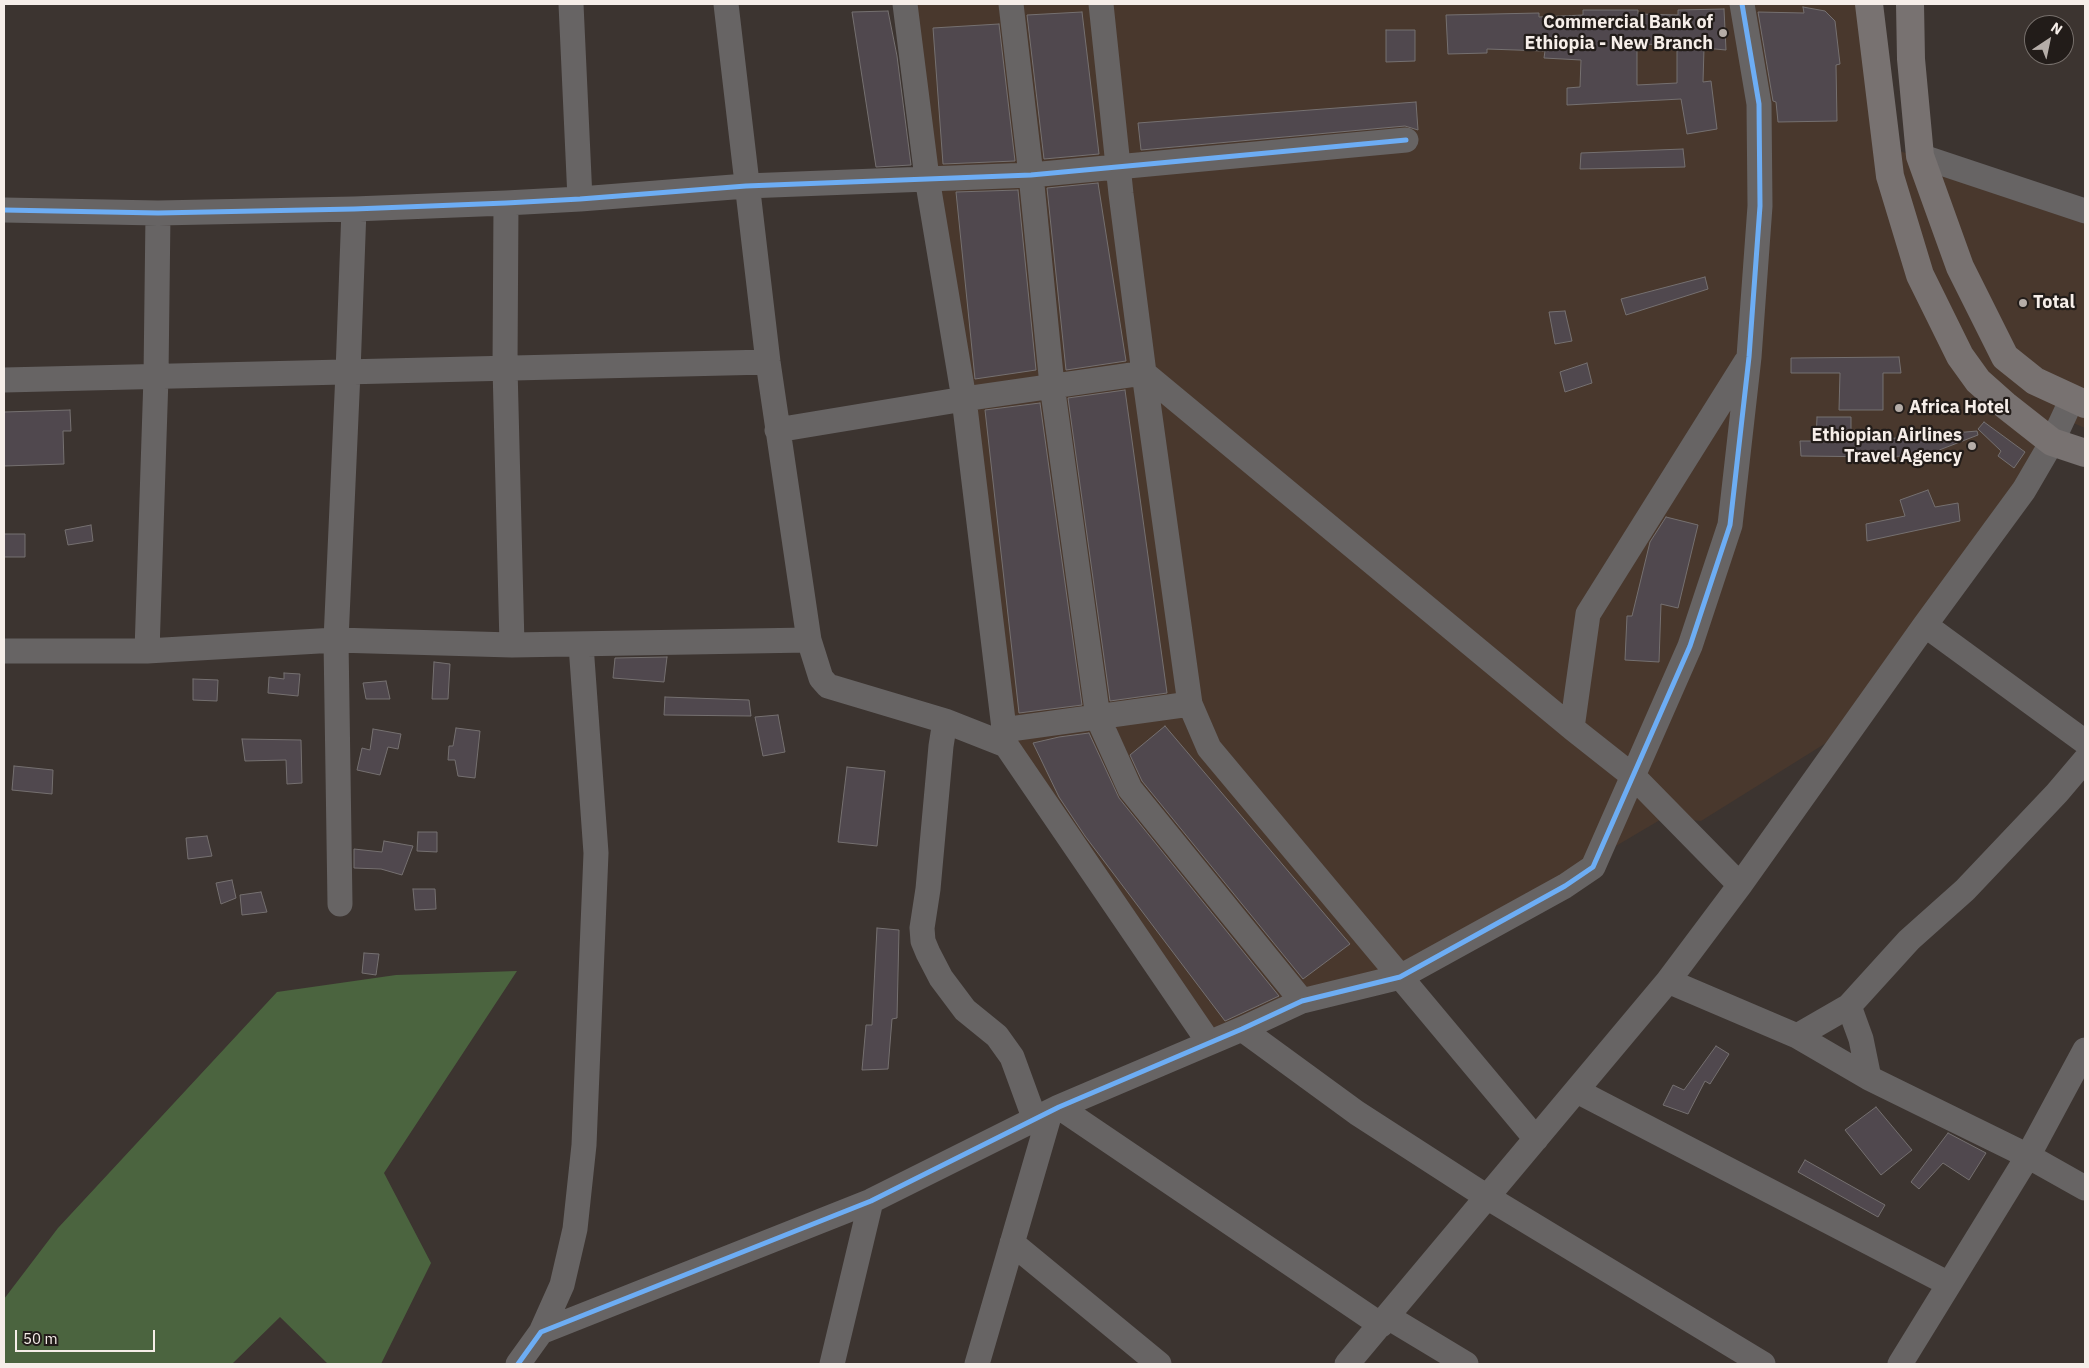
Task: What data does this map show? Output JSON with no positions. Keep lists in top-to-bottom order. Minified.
{"places":["Commercial Bank of Ethiopia - New Branch","Total","Africa Hotel","Ethiopian Airlines Travel Agency"],"scale_bar":"50 m","north":"top right"}
